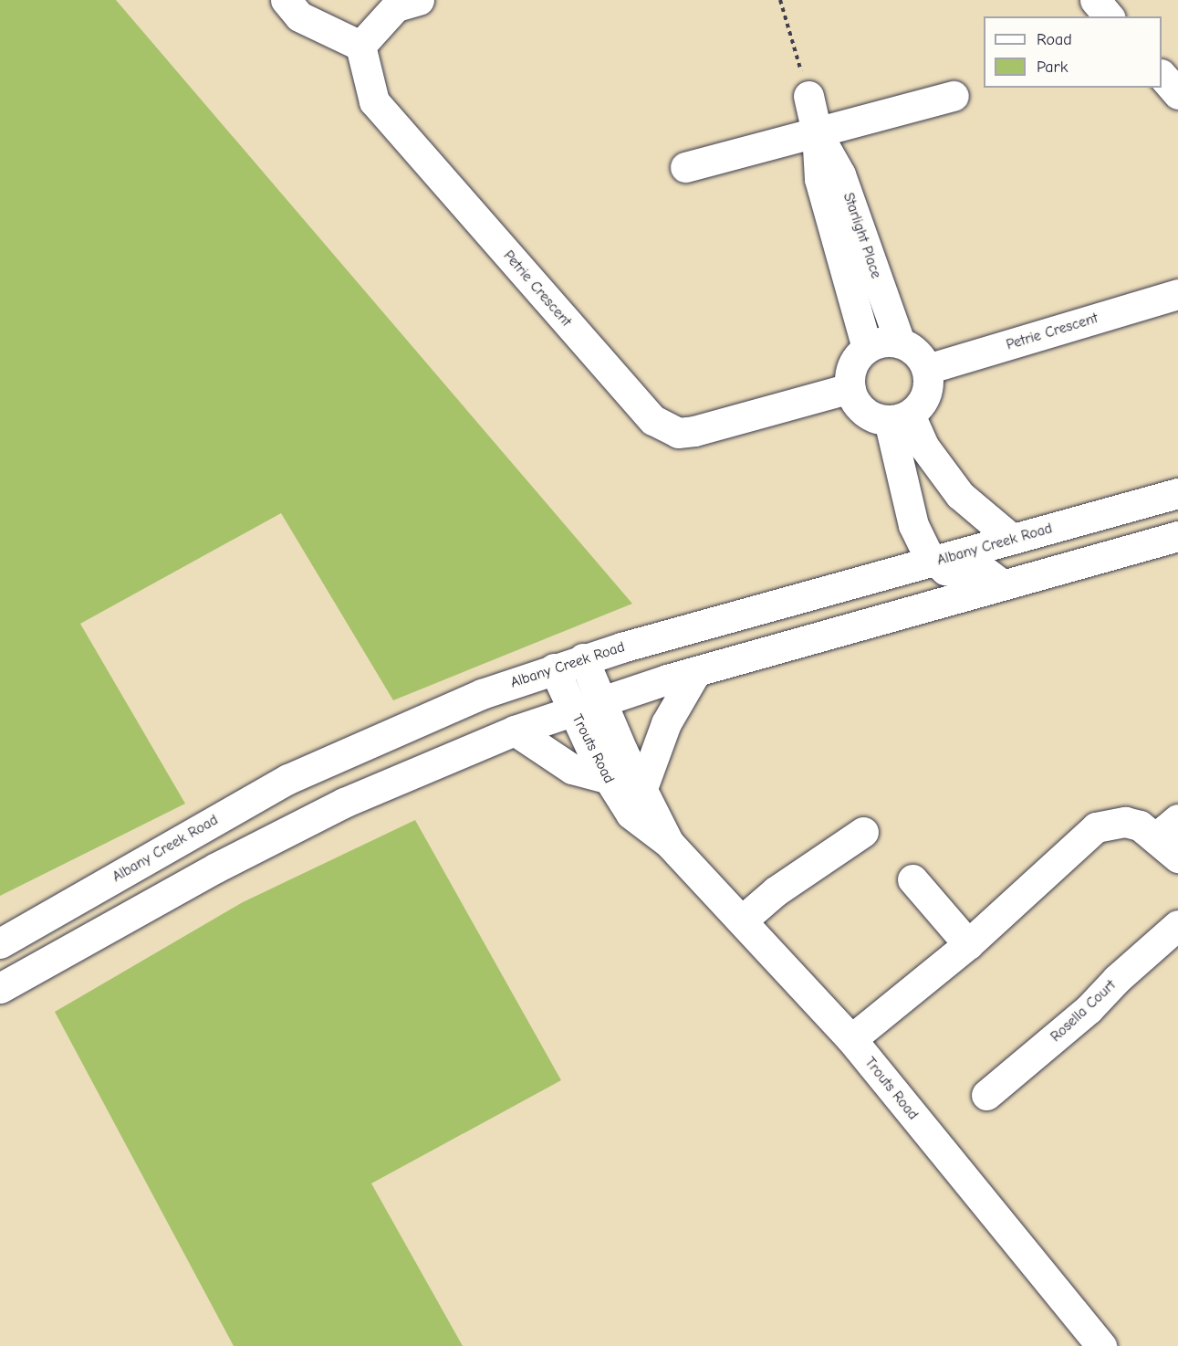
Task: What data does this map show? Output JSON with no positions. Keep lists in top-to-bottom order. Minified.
{"streets":{"street":["Starlight Place","Petrie Crescent","Albany Creek Road","Trouts Road","Rosella Court"]},"crossings":[["Starlight Place","Petrie Crescent"],["Albany Creek Road","Trouts Road"]],"legend":["Road","Park"]}
